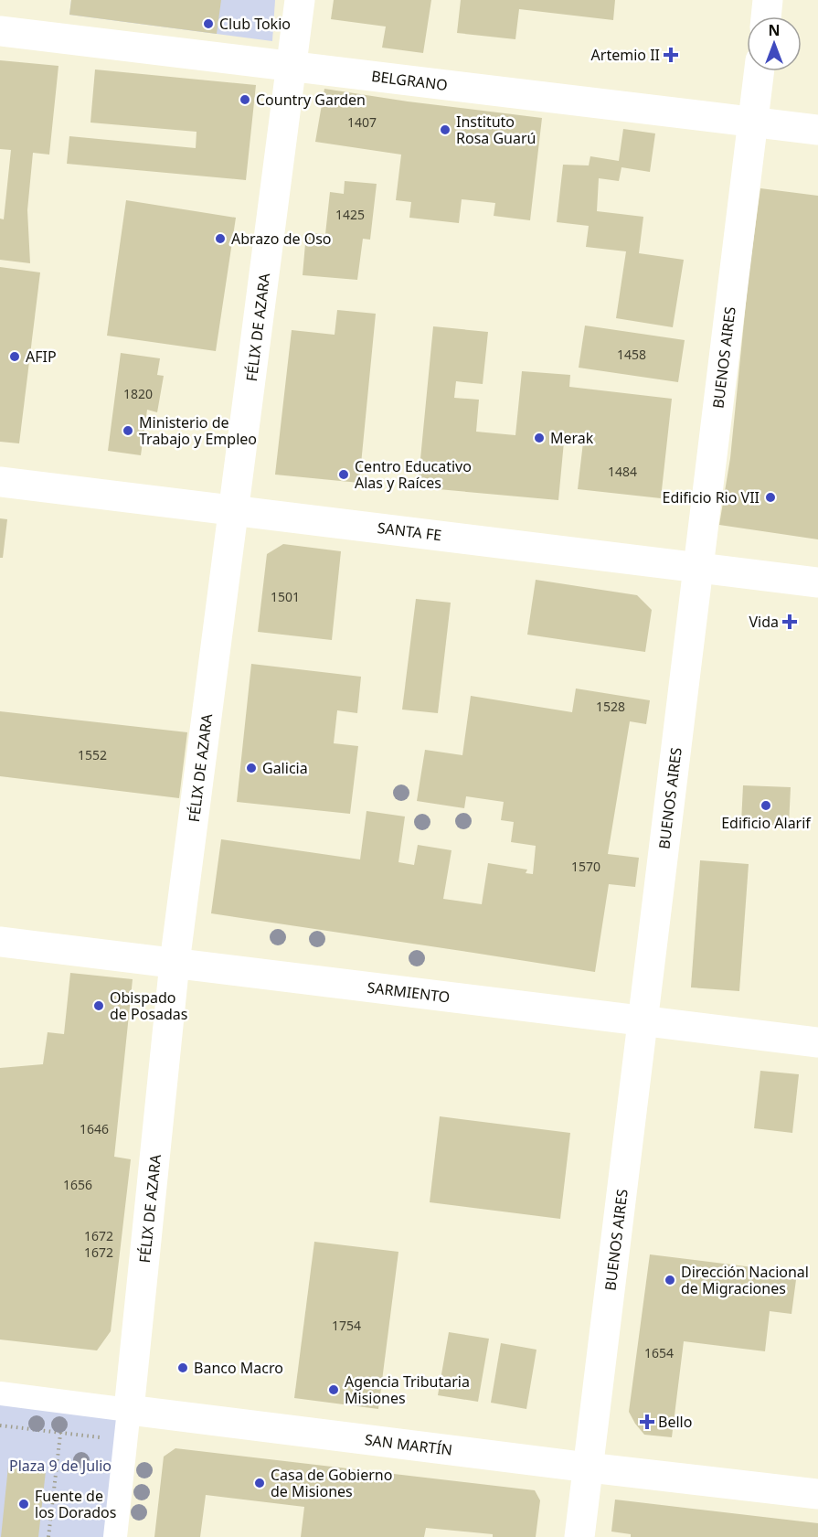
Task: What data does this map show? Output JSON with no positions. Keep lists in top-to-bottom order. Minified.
{"streets":{"street":["BELGRANO","FÉLIX DE AZARA","BUENOS AIRES","SANTA FE","SARMIENTO","SAN MARTÍN"]},"crossings":[["BELGRANO","FÉLIX DE AZARA"],["BELGRANO","BUENOS AIRES"],["FÉLIX DE AZARA","SANTA FE"],["FÉLIX DE AZARA","SARMIENTO"],["FÉLIX DE AZARA","SAN MARTÍN"],["BUENOS AIRES","SANTA FE"],["BUENOS AIRES","SARMIENTO"],["BUENOS AIRES","SAN MARTÍN"]],"parks":["Plaza 9 de Julio"],"places":{"other":["Club Tokio","Country Garden","Instituto Rosa Guarú","Abrazo de Oso","AFIP","Ministerio de Trabajo y Empleo","Merak","Centro Educativo Alas y Raíces","Edificio Rio VII","Galicia","Edificio Alarif","Obispado de Posadas","Dirección Nacional de Migraciones","Banco Macro","Agencia Tributaria Misiones","Casa de Gobierno de Misiones","Fuente de los Dorados"],"health":["Artemio II","Vida","Bello"]},"house_numbers":["1407","1425","1458","1820","1484","1501","1528","1552","1570","1646","1656","1672","1672","1754","1654"],"north":"top"}
